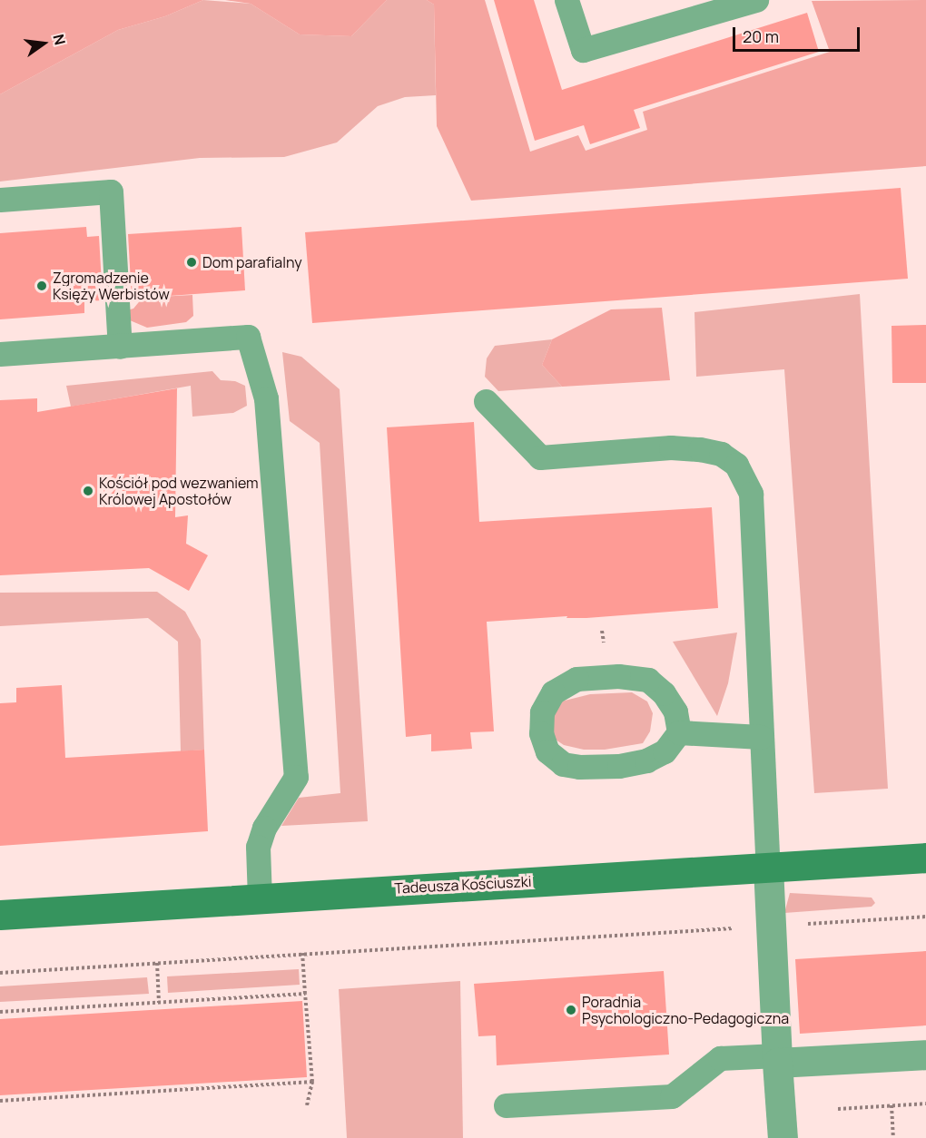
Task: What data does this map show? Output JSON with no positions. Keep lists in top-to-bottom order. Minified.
{"streets":{"street":["Tadeusza Kościuszki"]},"places":["Dom parafialny","Zgromadzenie Księży Werbistów","Kościół pod wezwaniem Królowej Apostołów","Poradnia Psychologiczno-Pedagogiczna"],"scale_bar":"20 m","north":"right"}
